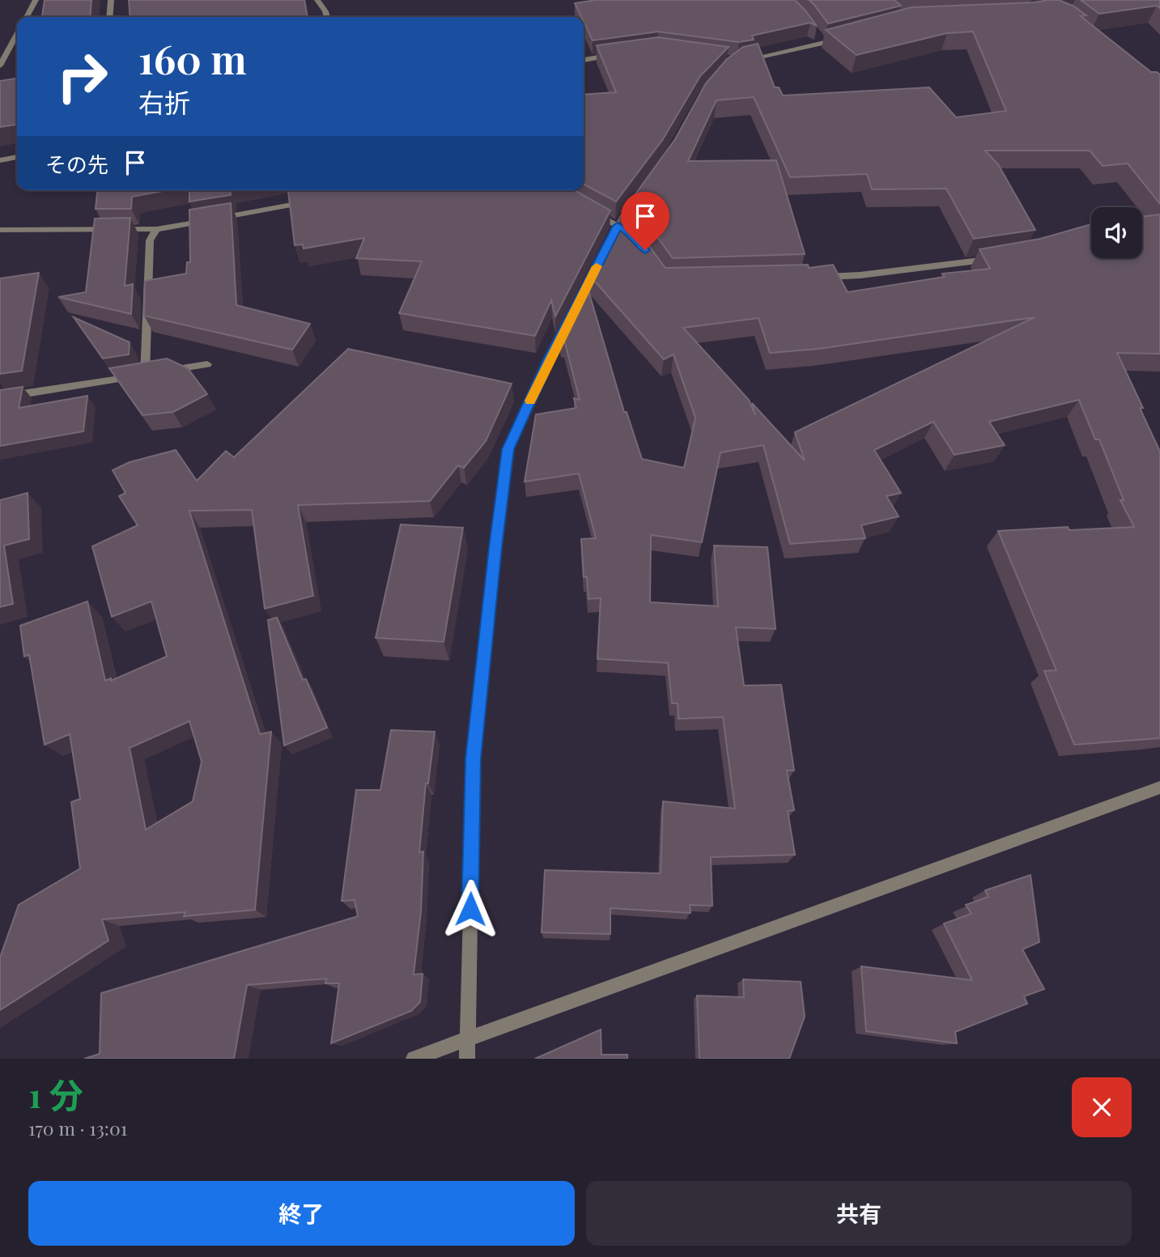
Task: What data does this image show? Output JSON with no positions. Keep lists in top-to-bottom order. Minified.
{"page":{"turn":["160 m","右折"],"then":"その先","heading":["1 分","170 m · 13:01"],"buttons":["終了","共有"]}}
